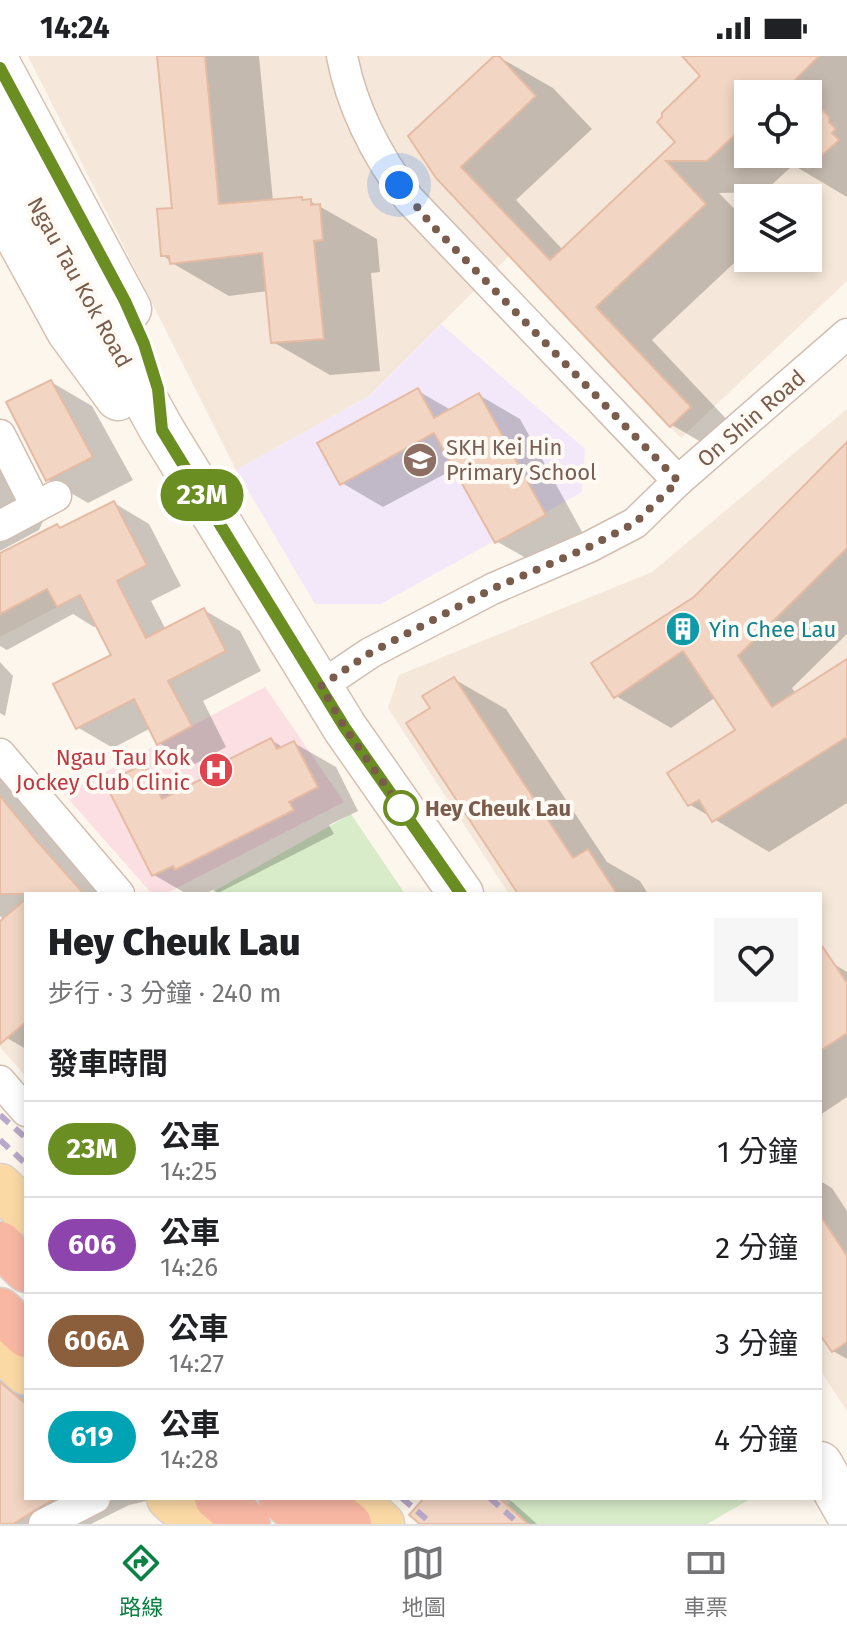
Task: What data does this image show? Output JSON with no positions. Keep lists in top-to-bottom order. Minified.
{"streets":{"main road":["Ngau Tau Kok Road"],"street":["On Shin Road"]},"crossings":[["Ngau Tau Kok Road","On Shin Road"]],"places":{"school or university":["SKH Kei Hin Primary School"],"building":["Yin Chee Lau"],"hospital":["Ngau Tau Kok Jockey Club Clinic"],"other":["Hey Cheuk Lau"]},"lines":["bus line 23M"],"page":{"status":"14:24","on_map":"23M","heading":[["Hey Cheuk Lau","步行 · 3 分鐘 · 240 m"],"發車時間"],"list":[{"mark":"23M","name":"公車","note":"14:25","value":"1 分鐘"},{"mark":"606","name":"公車","note":"14:26","value":"2 分鐘"},{"mark":"606A","name":"公車","note":"14:27","value":"3 分鐘"},{"mark":"619","name":"公車","note":"14:28","value":"4 分鐘"}],"tabs":["路線","地圖","車票"]}}
